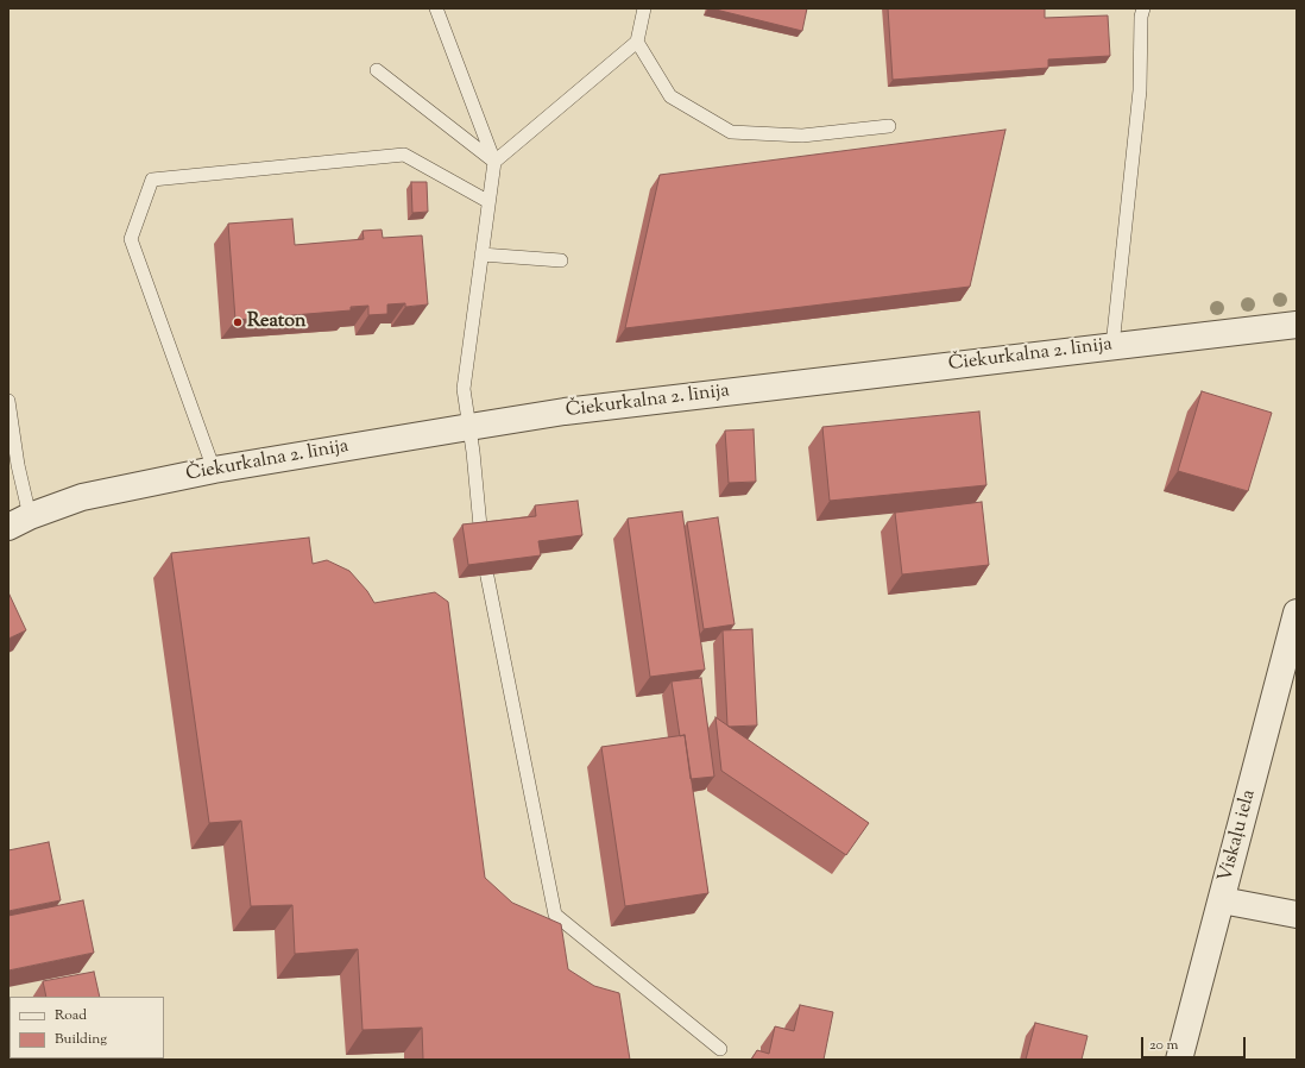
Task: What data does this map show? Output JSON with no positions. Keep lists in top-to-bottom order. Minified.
{"streets":{"street":["Čiekurkalna 2. līnija","Viskaļu iela"]},"places":["Reaton"],"legend":["Road","Building"],"scale_bar":"20 m"}
